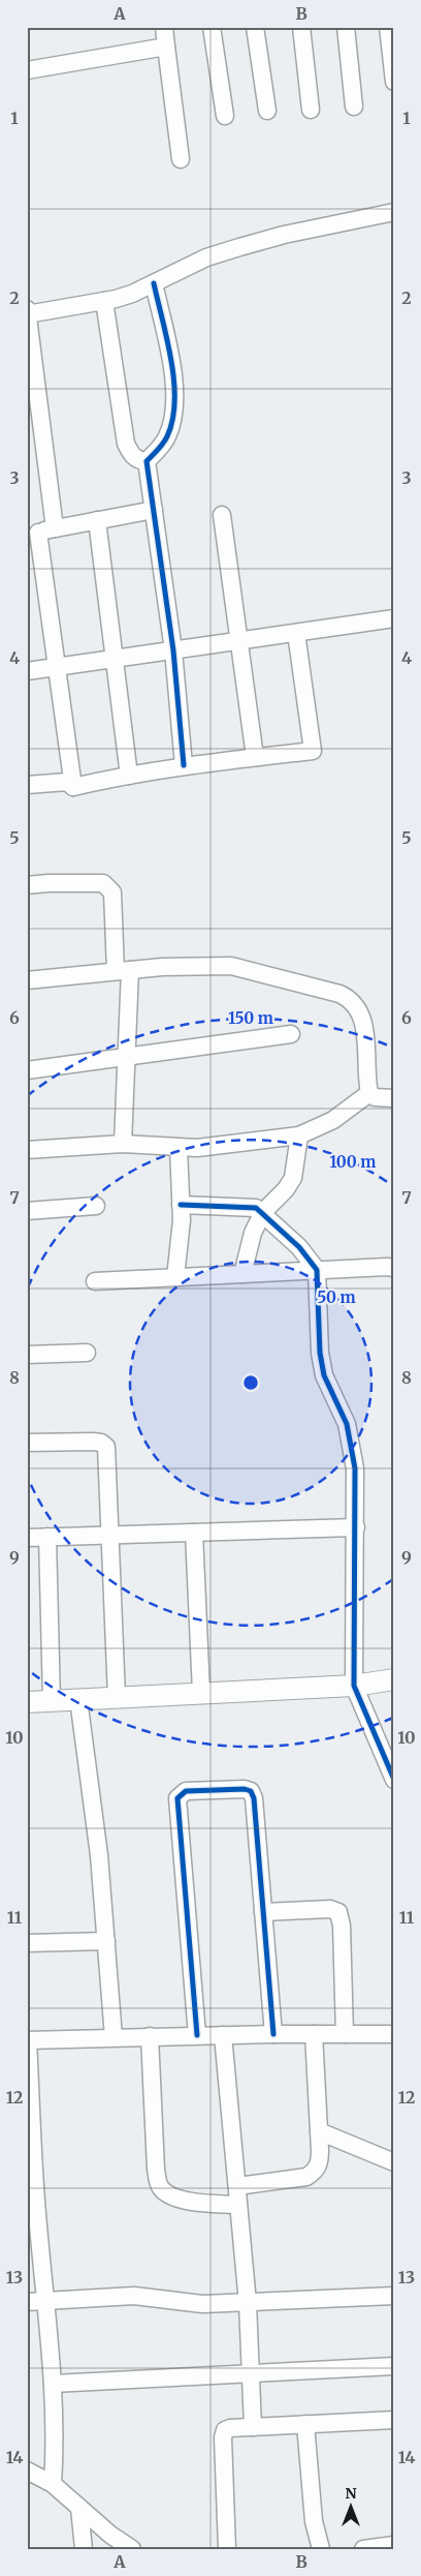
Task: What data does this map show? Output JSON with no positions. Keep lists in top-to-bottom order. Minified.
{"north":"top","grid":{"columns":["A","B"],"rows":["1","2","3","4","5","6","7","8","9","10","11","12","13","14"]},"rings":["150 m","100 m","50 m"]}
